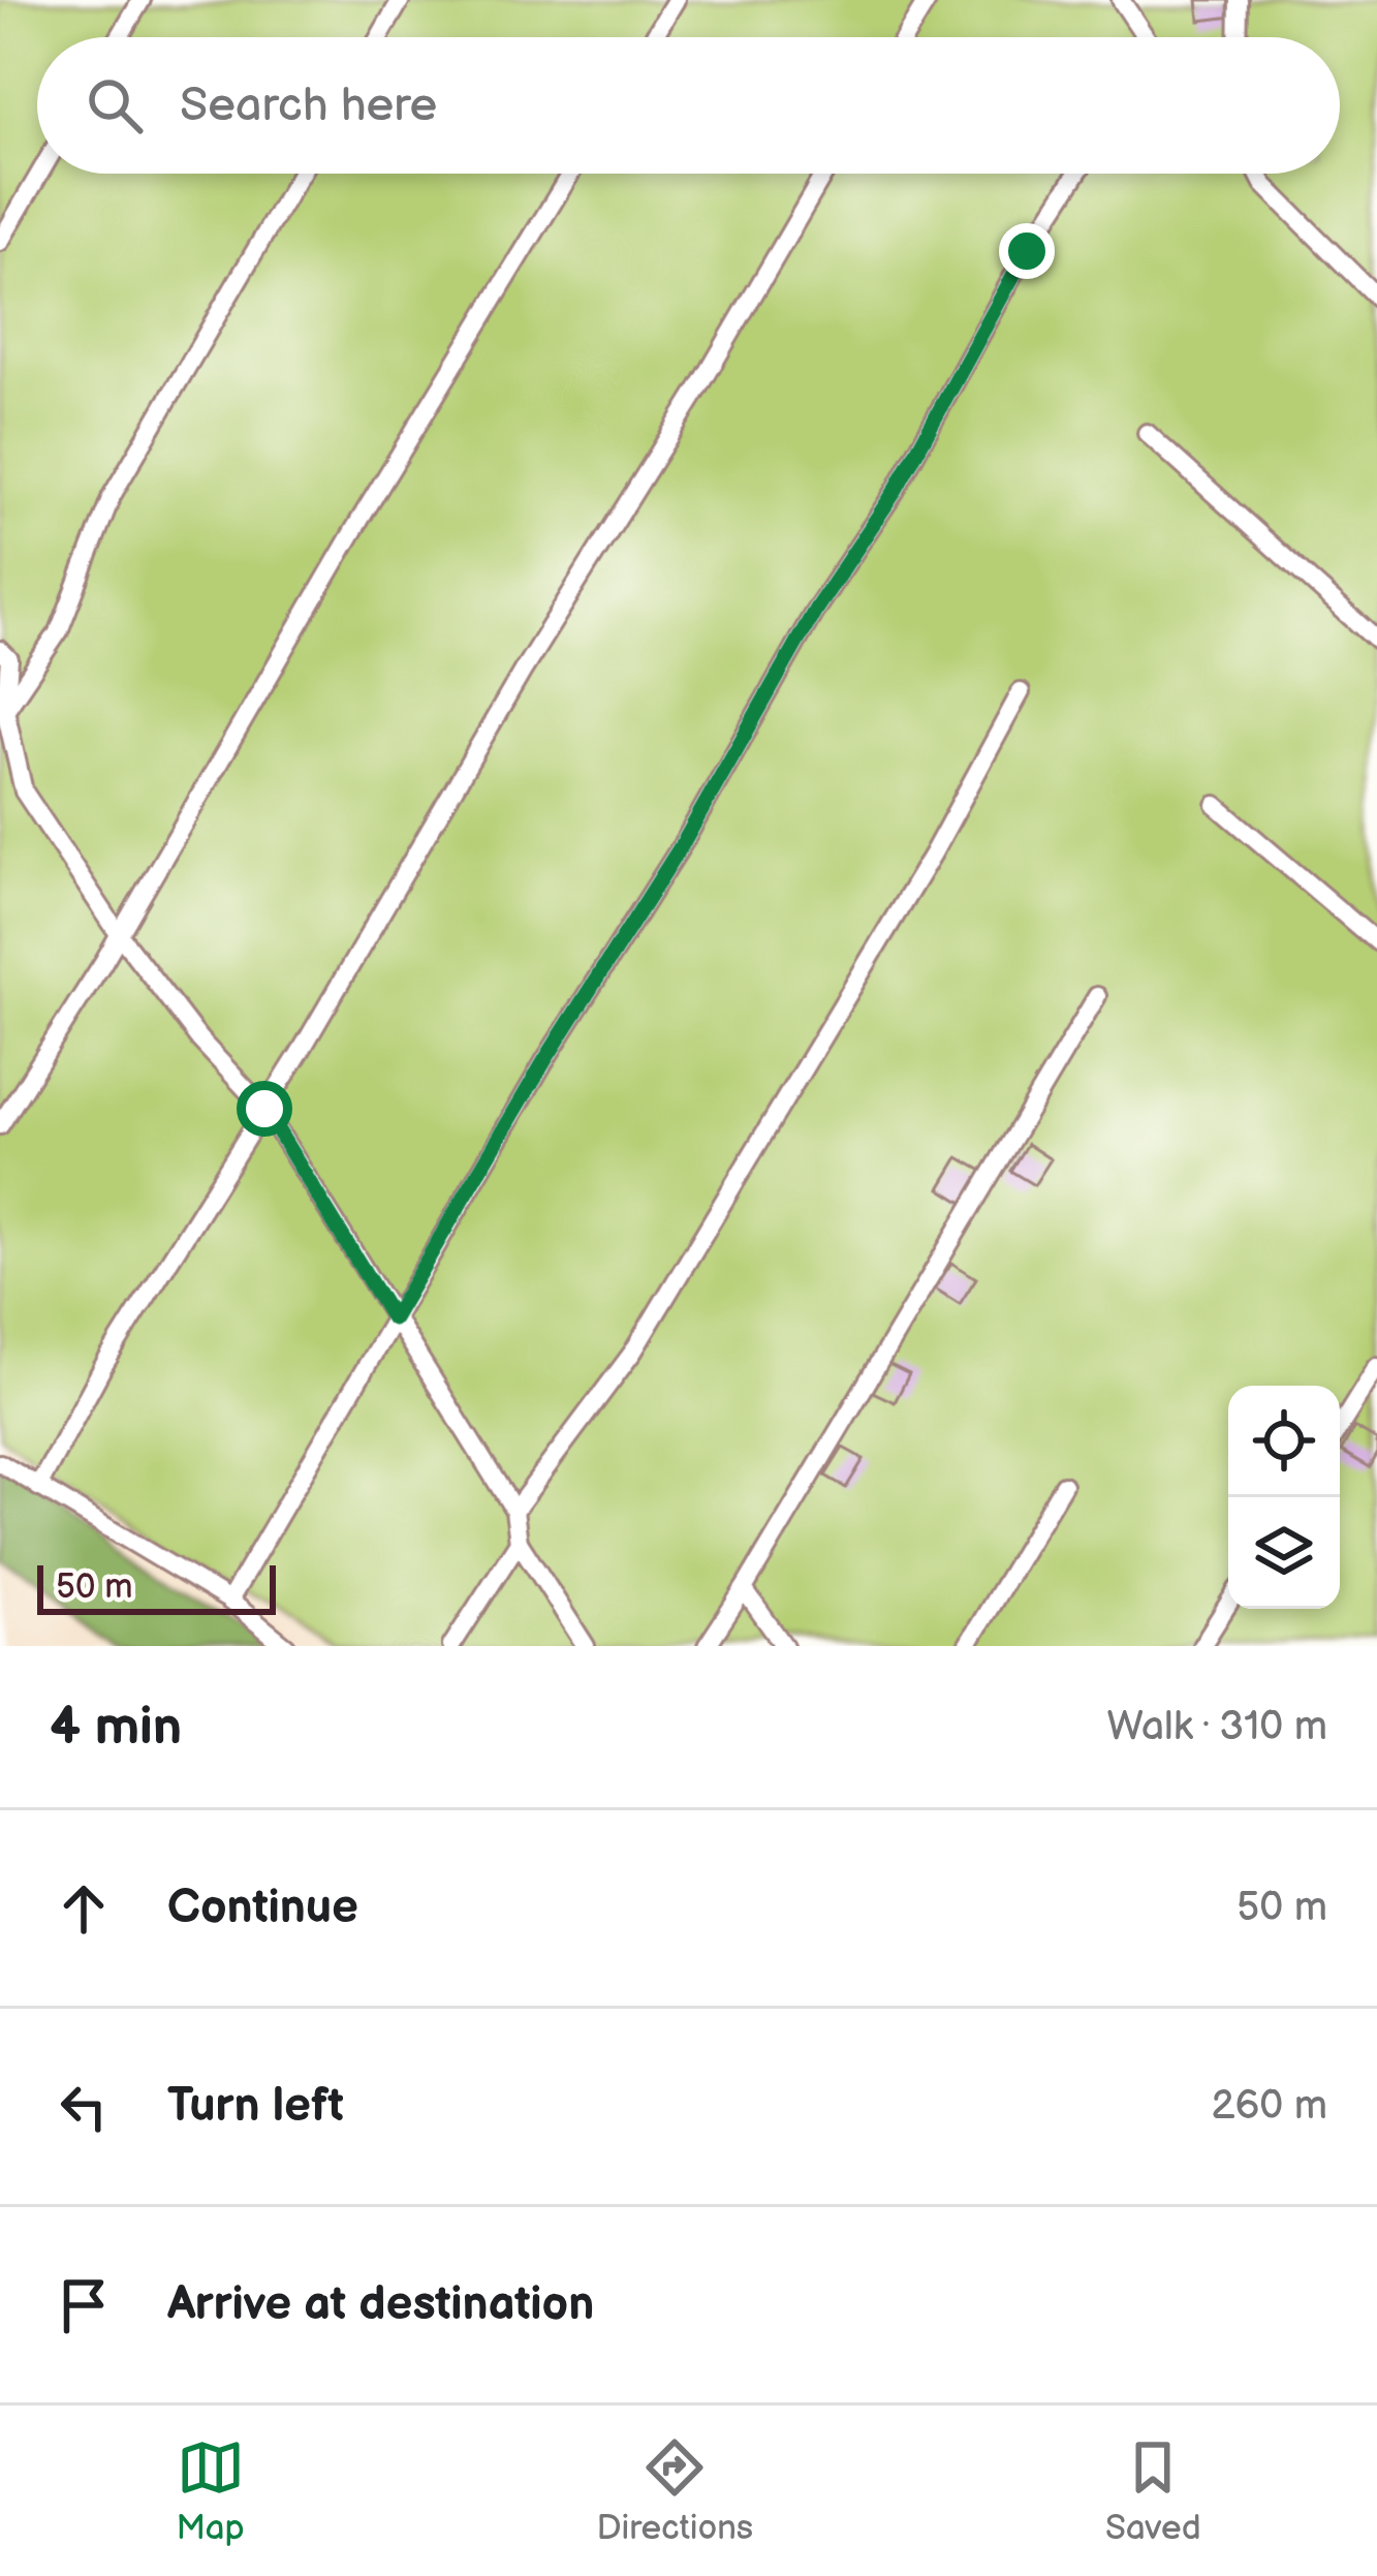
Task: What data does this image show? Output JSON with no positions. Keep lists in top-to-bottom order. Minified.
{"scale_bar":"50 m","page":{"search":"Search here","scale":"50 m","heading":["4 min","Walk · 310 m"],"list":[["Continue","50 m"],["Turn left","260 m"],"Arrive at destination"],"nav":["Map","Directions","Saved"]}}
